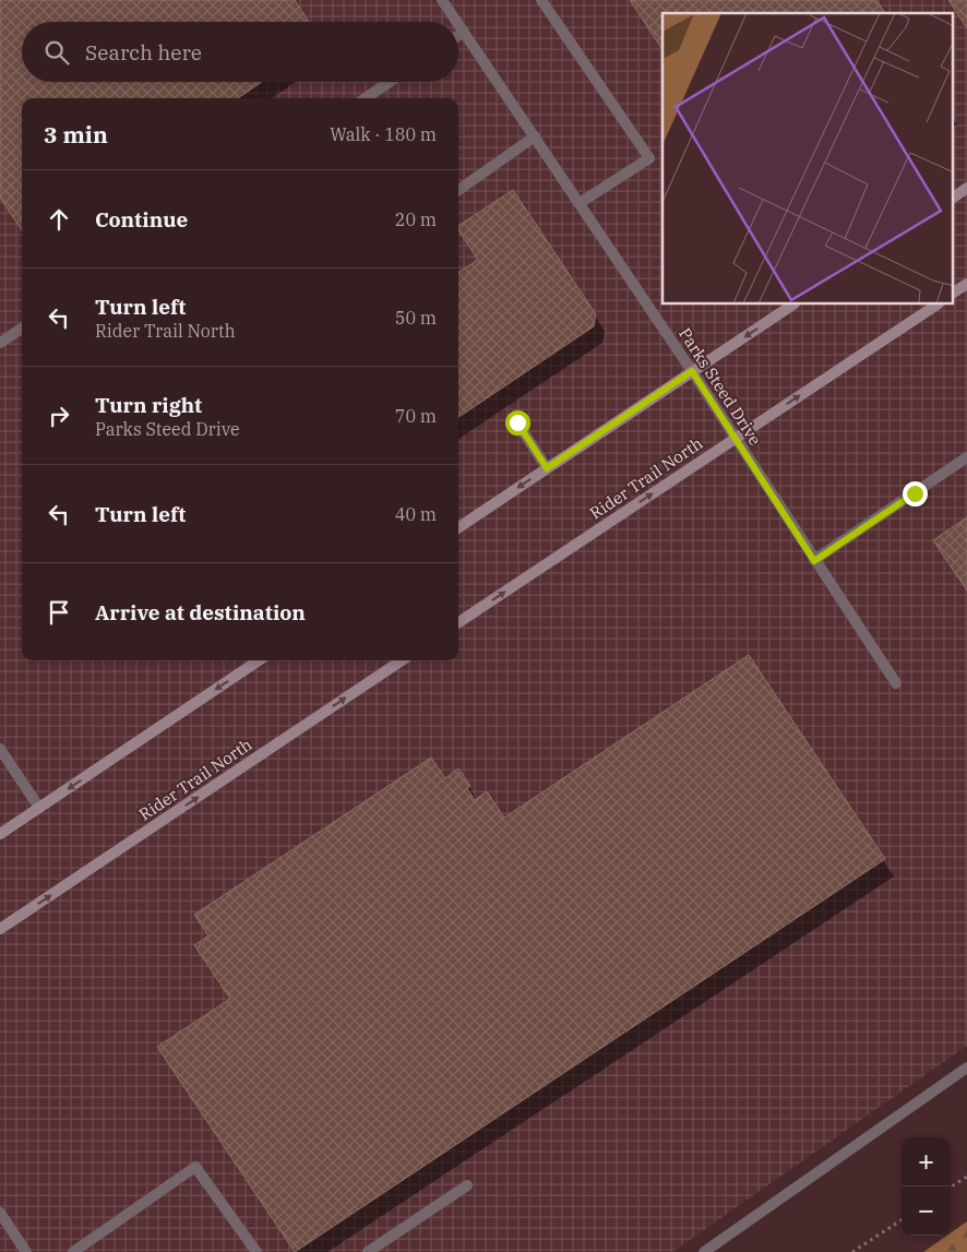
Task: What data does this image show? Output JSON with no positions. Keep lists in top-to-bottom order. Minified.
{"streets":{"street":["Parks Steed Drive","Rider Trail North"]},"crossings":[["Parks Steed Drive","Rider Trail North"]],"page":{"search":"Search here","heading":["3 min","Walk · 180 m"],"list":[["Continue","20 m"],["Turn left","Rider Trail North","50 m"],["Turn right","Parks Steed Drive","70 m"],["Turn left","40 m"],"Arrive at destination"],"map_buttons":["+","−"]}}
